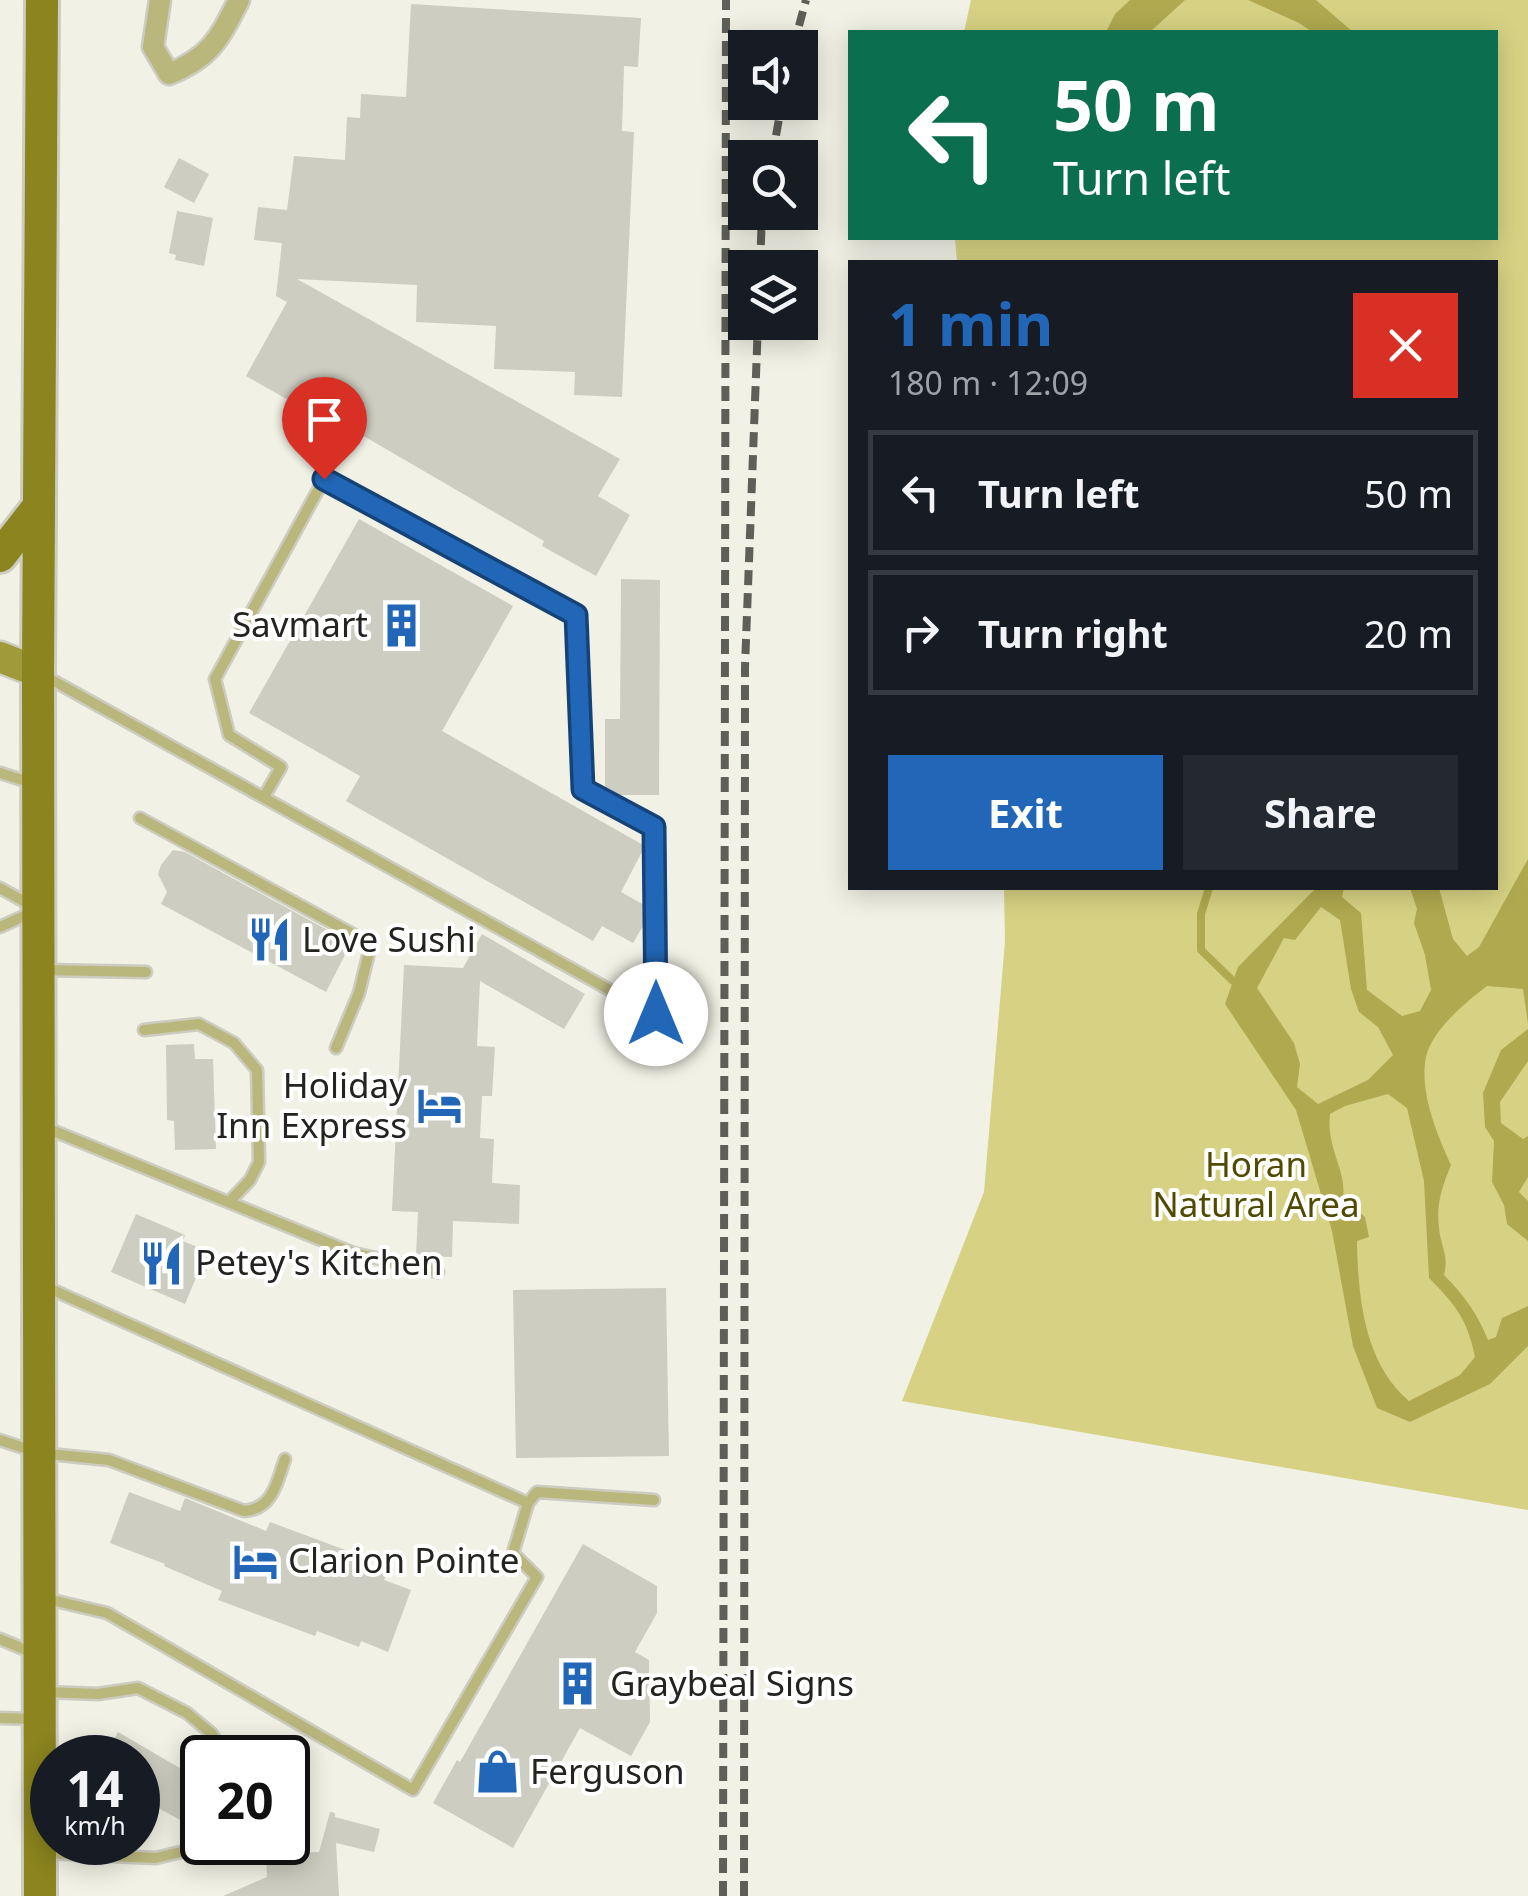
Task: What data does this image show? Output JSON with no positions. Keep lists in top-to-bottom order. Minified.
{"parks":["Horan Natural Area"],"places":{"building":["Savmart","Graybeal Signs"],"restaurant":["Love Sushi","Petey's Kitchen"],"hotel":["Holiday Inn Express","Clarion Pointe"],"shop":["Ferguson"]},"page":{"turn":["50 m","Turn left"],"heading":["1 min","180 m · 12:09"],"list":[{"name":"Turn left","value":"50 m"},{"name":"Turn right","value":"20 m"}],"buttons":["Exit","Share"],"speed":"14 km/h","limit":"20"}}
